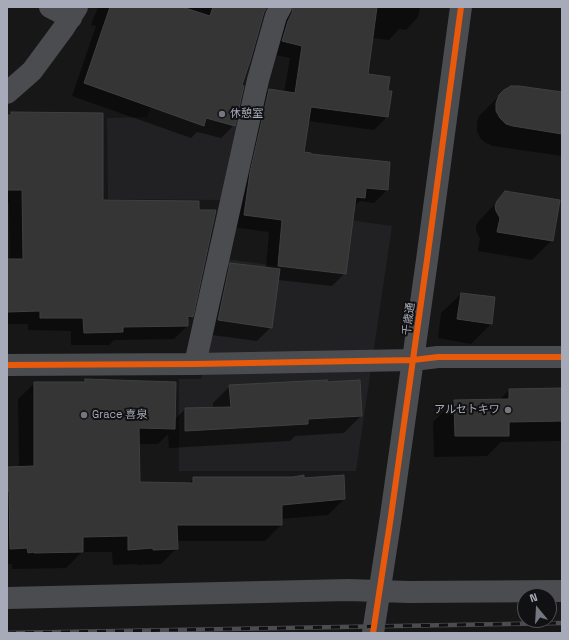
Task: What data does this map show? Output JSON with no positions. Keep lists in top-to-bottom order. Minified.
{"streets":{"street":["千歳通"]},"places":["休憩室","アルセトキワ","Grace 喜泉"],"north":"top"}
